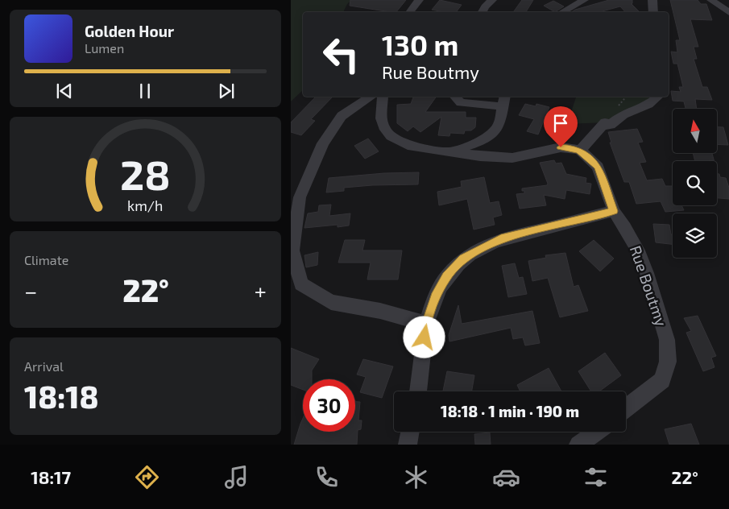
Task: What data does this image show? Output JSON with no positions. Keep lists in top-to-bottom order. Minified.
{"streets":{"street":["Rue Boutmy"]},"north":"top","page":{"turn":["130 m","Rue Boutmy"],"song":["Golden Hour","Lumen"],"tile":["Climate",["Arrival","18:18"]],"heat":["−","22°","+"],"limit":"30","trip":"18:18 · 1 min · 190 m","tabs":["18:17","22°"],"gauge":["28","km/h"]}}
